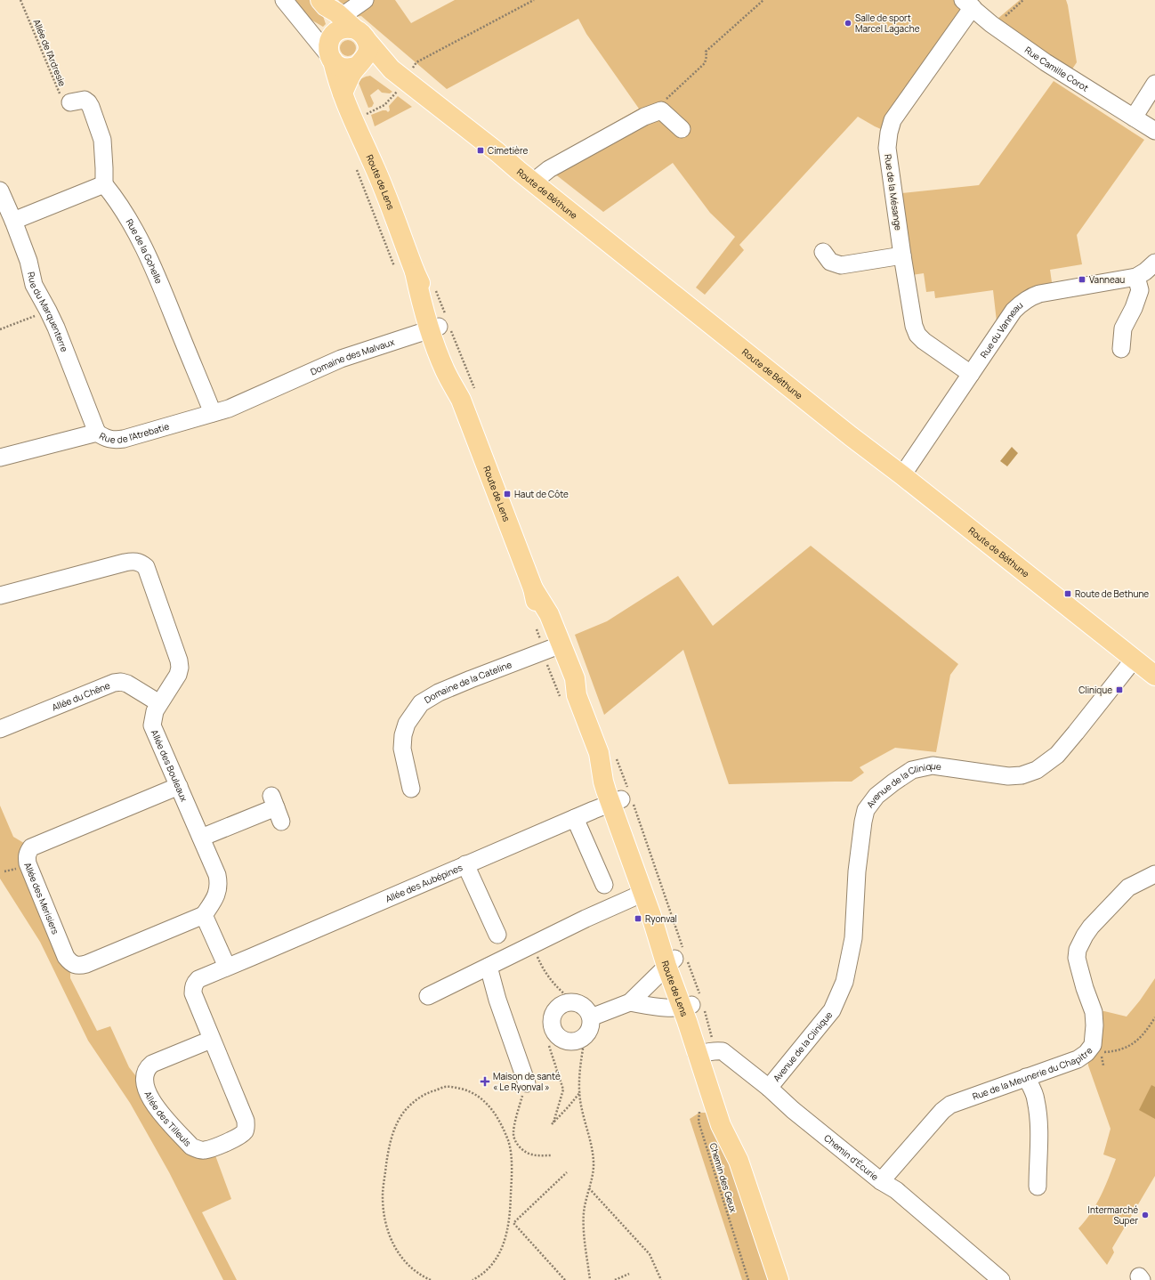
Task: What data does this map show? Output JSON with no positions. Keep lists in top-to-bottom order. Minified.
{"streets":{"main road":["Route de Lens","Route de Béthune"],"street":["Rue Camille Corot","Rue de la Mésange","Rue de la Gohelle","Rue du Marquenterre","Rue du Vanneau","Domaine des Malvaux","Rue de l'Atrebatie","Domaine de la Cateline","Allée du Chêne","Allée des Bouleaux","Avenue de la Clinique","Allée des Aubépines","Allée des Merisiers","Rue de la Meunerie du Chapitre","Allée des Tilleuls","Chemin d'Écurie"],"path":["Allée de l'Ardresie","Chemin des Geux"]},"crossings":[["Rue Camille Corot","Rue de la Mésange"],["Route de Lens","Route de Béthune"],["Route de Lens","Domaine des Malvaux"],["Route de Lens","Domaine de la Cateline"],["Route de Lens","Allée des Aubépines"],["Route de Lens","Chemin d'Écurie"],["Route de Lens","Chemin des Geux"],["Rue de la Mésange","Rue du Vanneau"],["Route de Béthune","Rue du Vanneau"],["Route de Béthune","Avenue de la Clinique"],["Rue de la Gohelle","Rue de l'Atrebatie"],["Rue du Marquenterre","Rue de l'Atrebatie"],["Domaine des Malvaux","Rue de l'Atrebatie"],["Allée du Chêne","Allée des Bouleaux"],["Allée des Bouleaux","Allée des Merisiers"],["Avenue de la Clinique","Chemin d'Écurie"],["Allée des Aubépines","Allée des Tilleuls"],["Rue de la Meunerie du Chapitre","Chemin d'Écurie"]],"places":{"other":["Salle de sport Marcel Lagache","Intermarché Super"],"transit":["Cimetière","Vanneau","Haut de Côte","Route de Bethune","Clinique","Ryonval"],"health":["Maison de santé « Le Ryonval »"]}}
